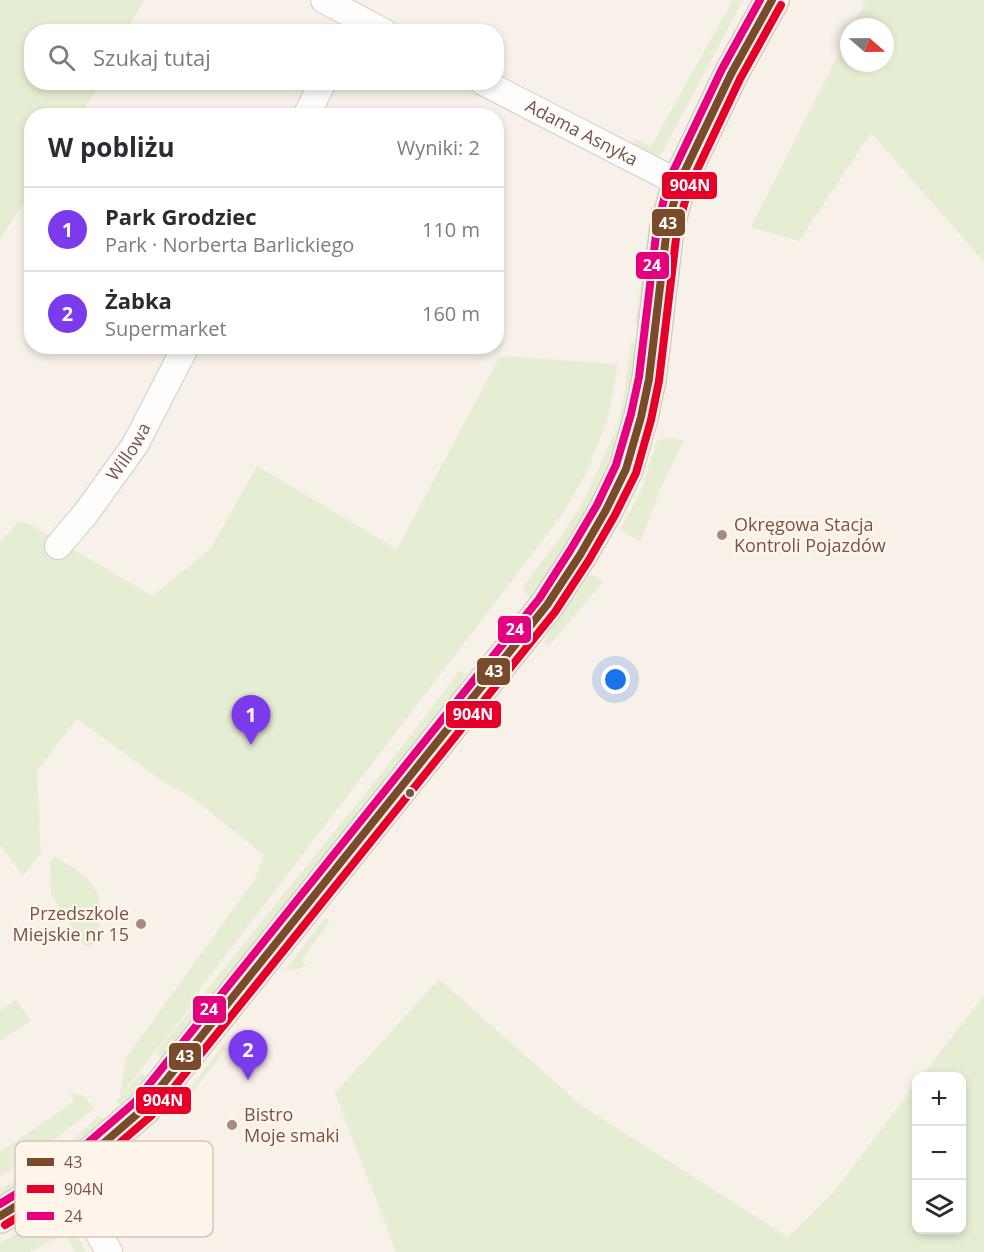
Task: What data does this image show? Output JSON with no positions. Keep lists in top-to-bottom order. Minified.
{"streets":{"street":["Adama Asnyka","Willowa"]},"places":["Okręgowa Stacja Kontroli Pojazdów","Przedszkole Miejskie nr 15","Bistro Moje smaki"],"lines":["transit line 43","transit line 24","transit line 904N"],"legend":["43","904N","24"],"north":"right","page":{"search":"Szukaj tutaj","heading":["W pobliżu","Wyniki: 2"],"list":[{"mark":"1","name":"Park Grodziec","note":"Park · Norberta Barlickiego","value":"110 m"},{"mark":"2","name":"Żabka","note":"Supermarket","value":"160 m"}],"pins":["1","2"],"map_buttons":["+","−"]}}
